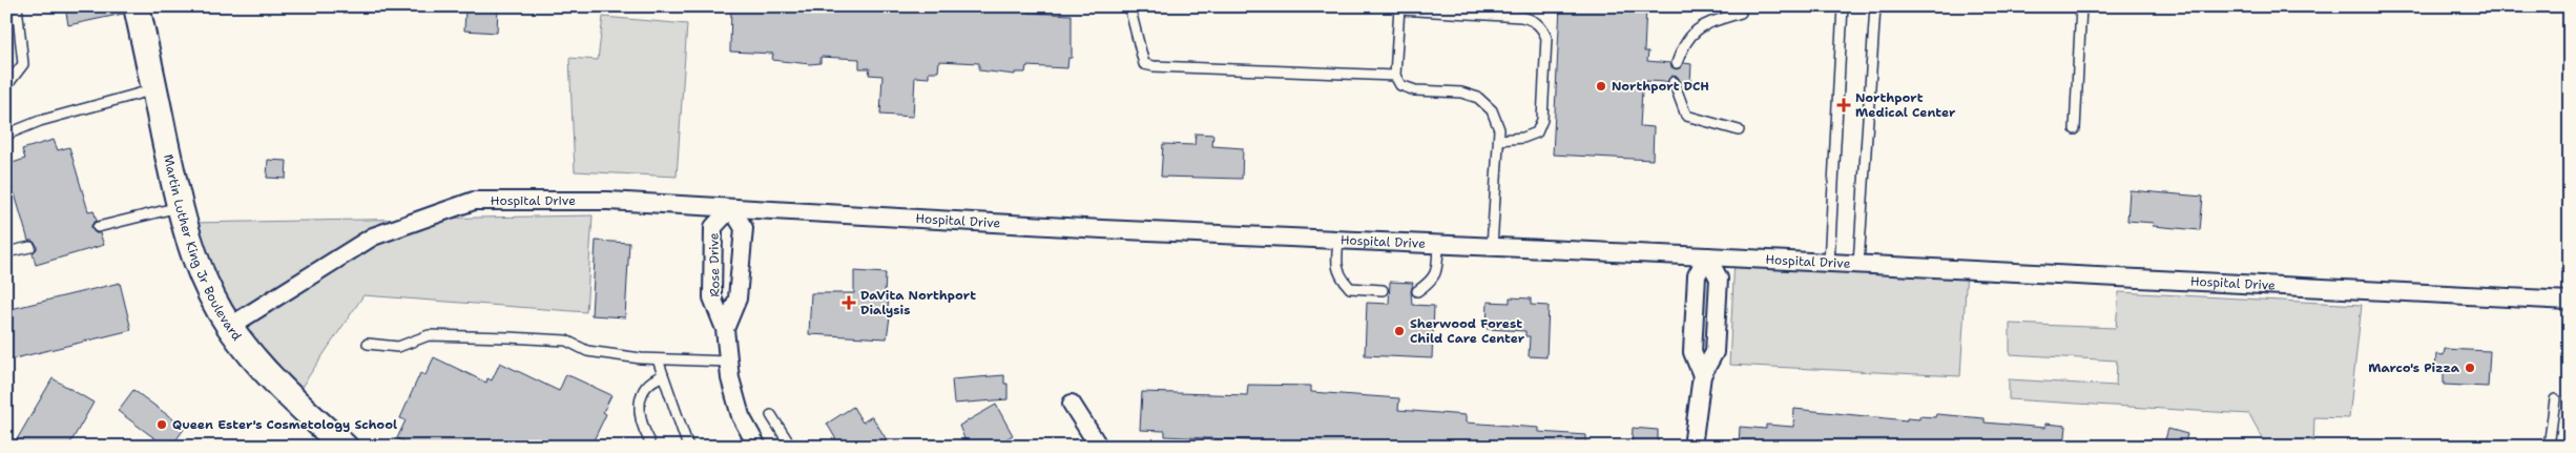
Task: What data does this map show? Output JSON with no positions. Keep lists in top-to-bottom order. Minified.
{"streets":{"main road":["Martin Luther King Jr Boulevard"],"street":["Hospital Drive","Rose Drive"]},"crossings":[["Hospital Drive","Martin Luther King Jr Boulevard"],["Hospital Drive","Rose Drive"]],"places":{"other":["Northport DCH","Sherwood Forest Child Care Center","Marco's Pizza","Queen Ester's Cosmetology School"],"health":["Northport Medical Center","DaVita Northport Dialysis"]}}
